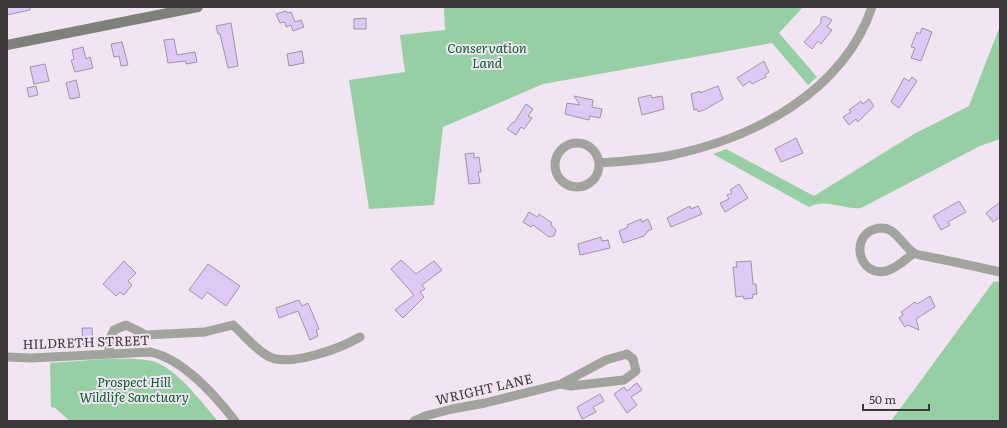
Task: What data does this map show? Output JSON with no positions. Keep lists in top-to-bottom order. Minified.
{"streets":{"street":["HILDRETH STREET","WRIGHT LANE"]},"parks":["Conservation Land","Prospect Hill Wildlife Sanctuary"],"scale_bar":"50 m"}
